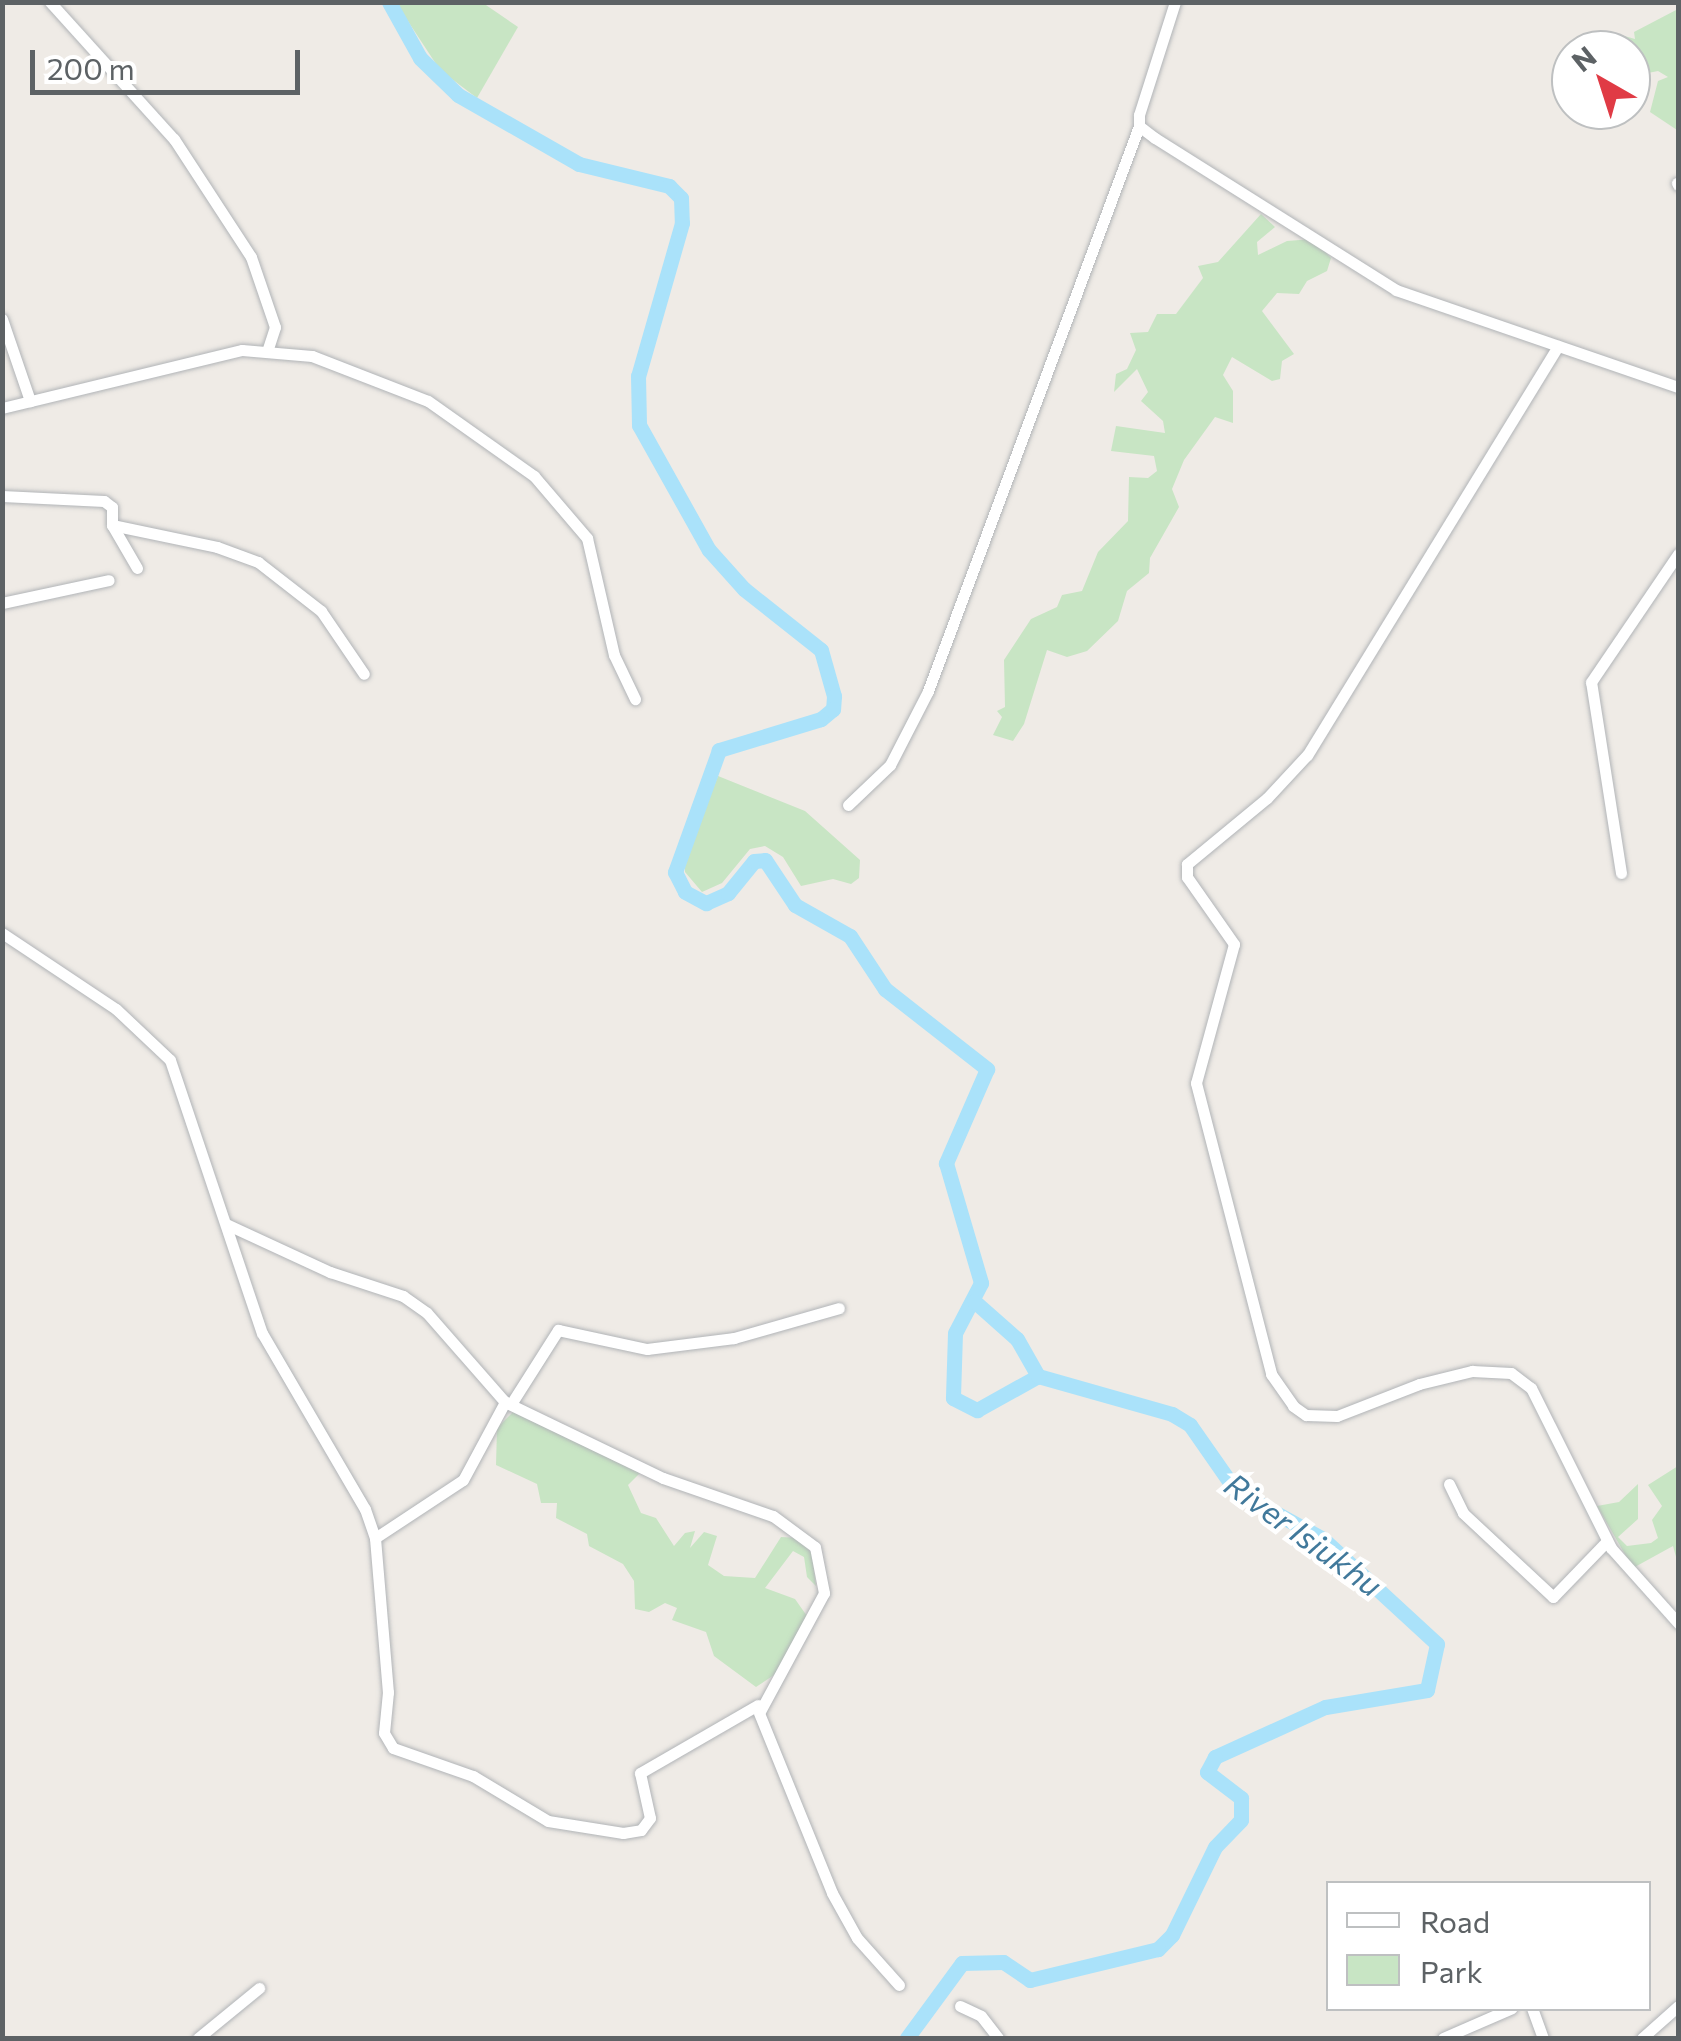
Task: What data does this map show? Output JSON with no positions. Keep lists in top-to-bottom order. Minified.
{"water":["River Isiukhu"],"legend":["Road","Park"],"scale_bar":"200 m","north":"top left"}
